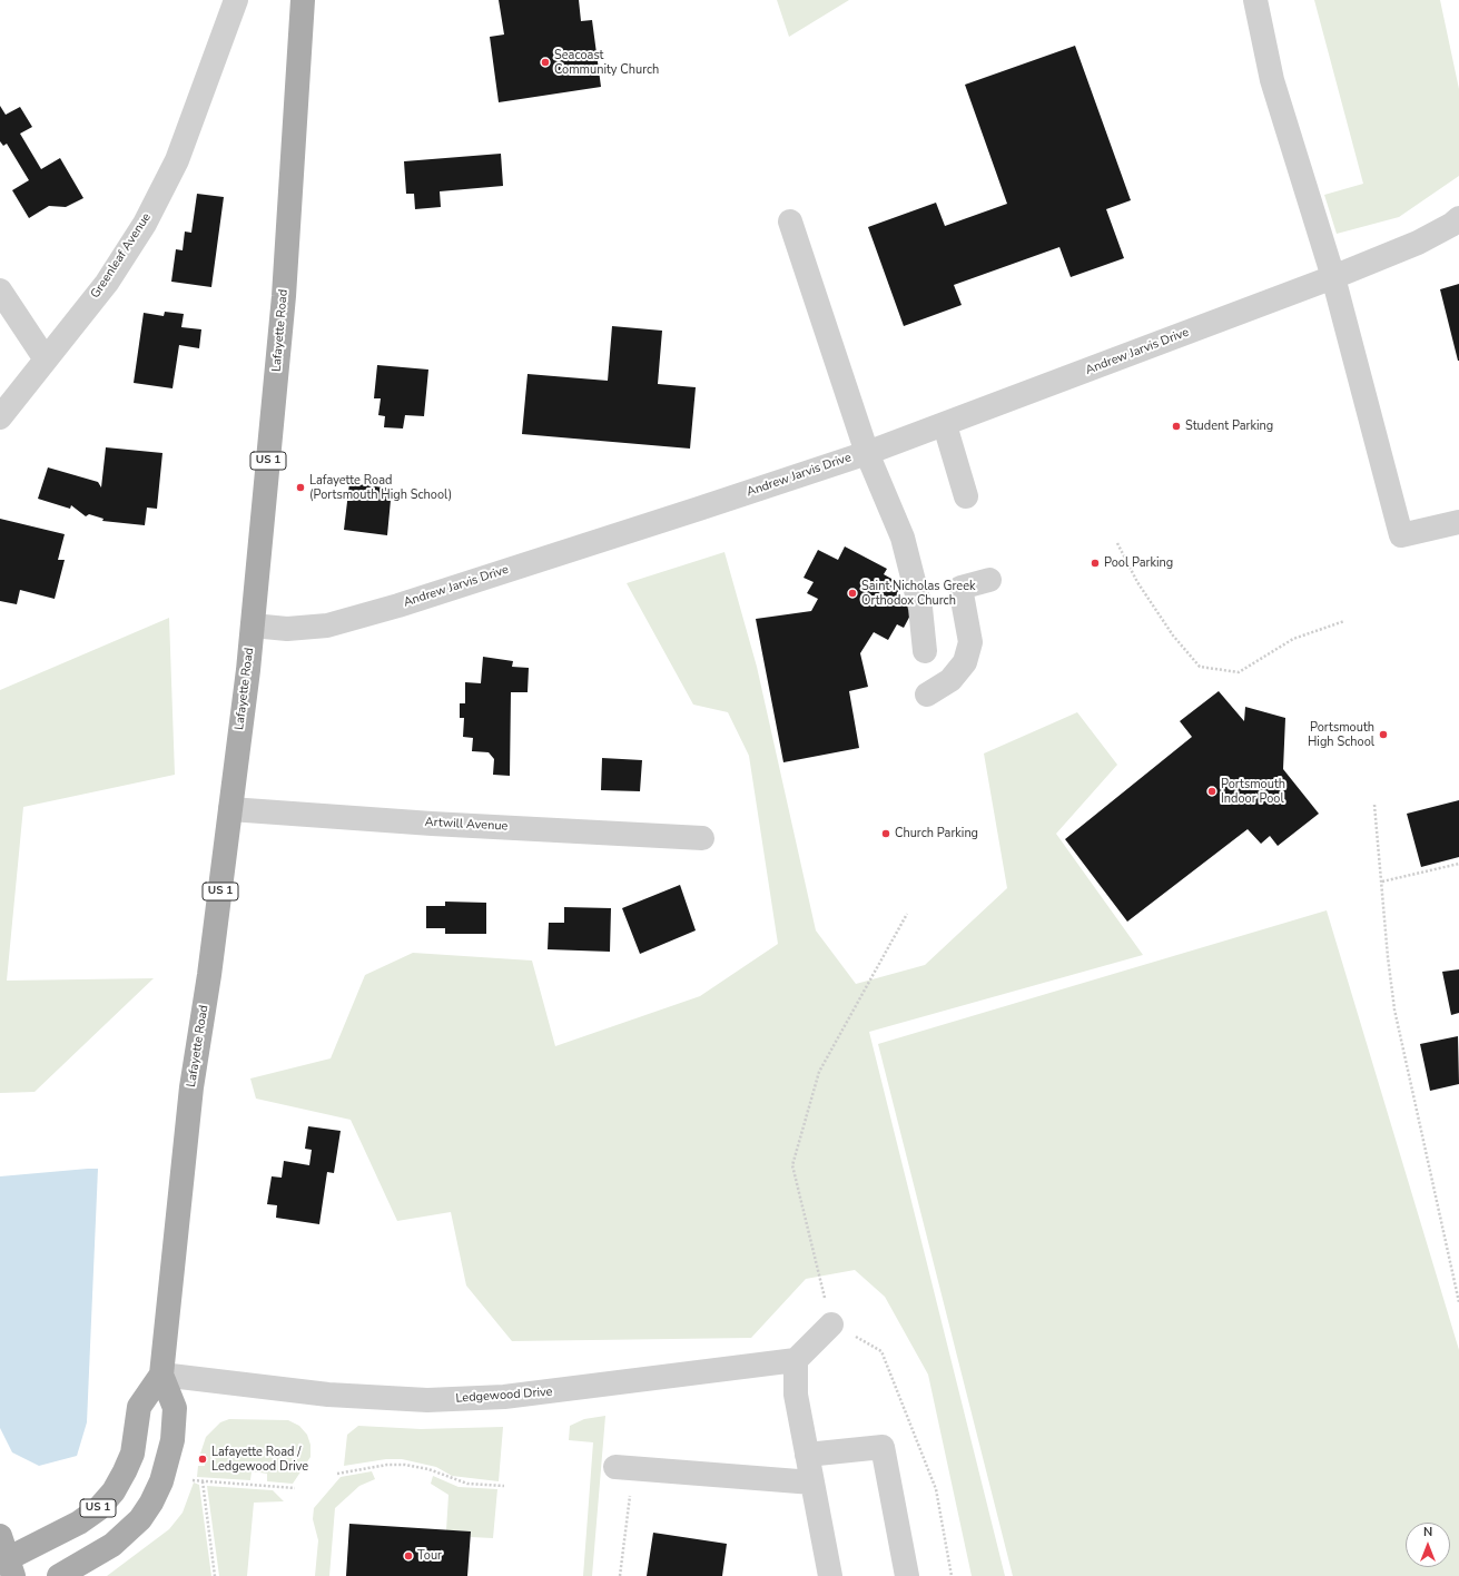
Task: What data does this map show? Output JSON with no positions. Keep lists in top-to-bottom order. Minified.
{"streets":{"main road":["Lafayette Road","US 1"],"street":["Greenleaf Avenue","Andrew Jarvis Drive","Artwill Avenue","Ledgewood Drive"]},"crossings":[["Lafayette Road","Andrew Jarvis Drive"],["Lafayette Road","Artwill Avenue"],["Lafayette Road","Ledgewood Drive"]],"places":["Seacoast Community Church","Student Parking","Lafayette Road (Portsmouth High School)","Pool Parking","Saint Nicholas Greek Orthodox Church","Portsmouth High School","Portsmouth Indoor Pool","Church Parking","Lafayette Road / Ledgewood Drive","Tour"],"north":"top"}
